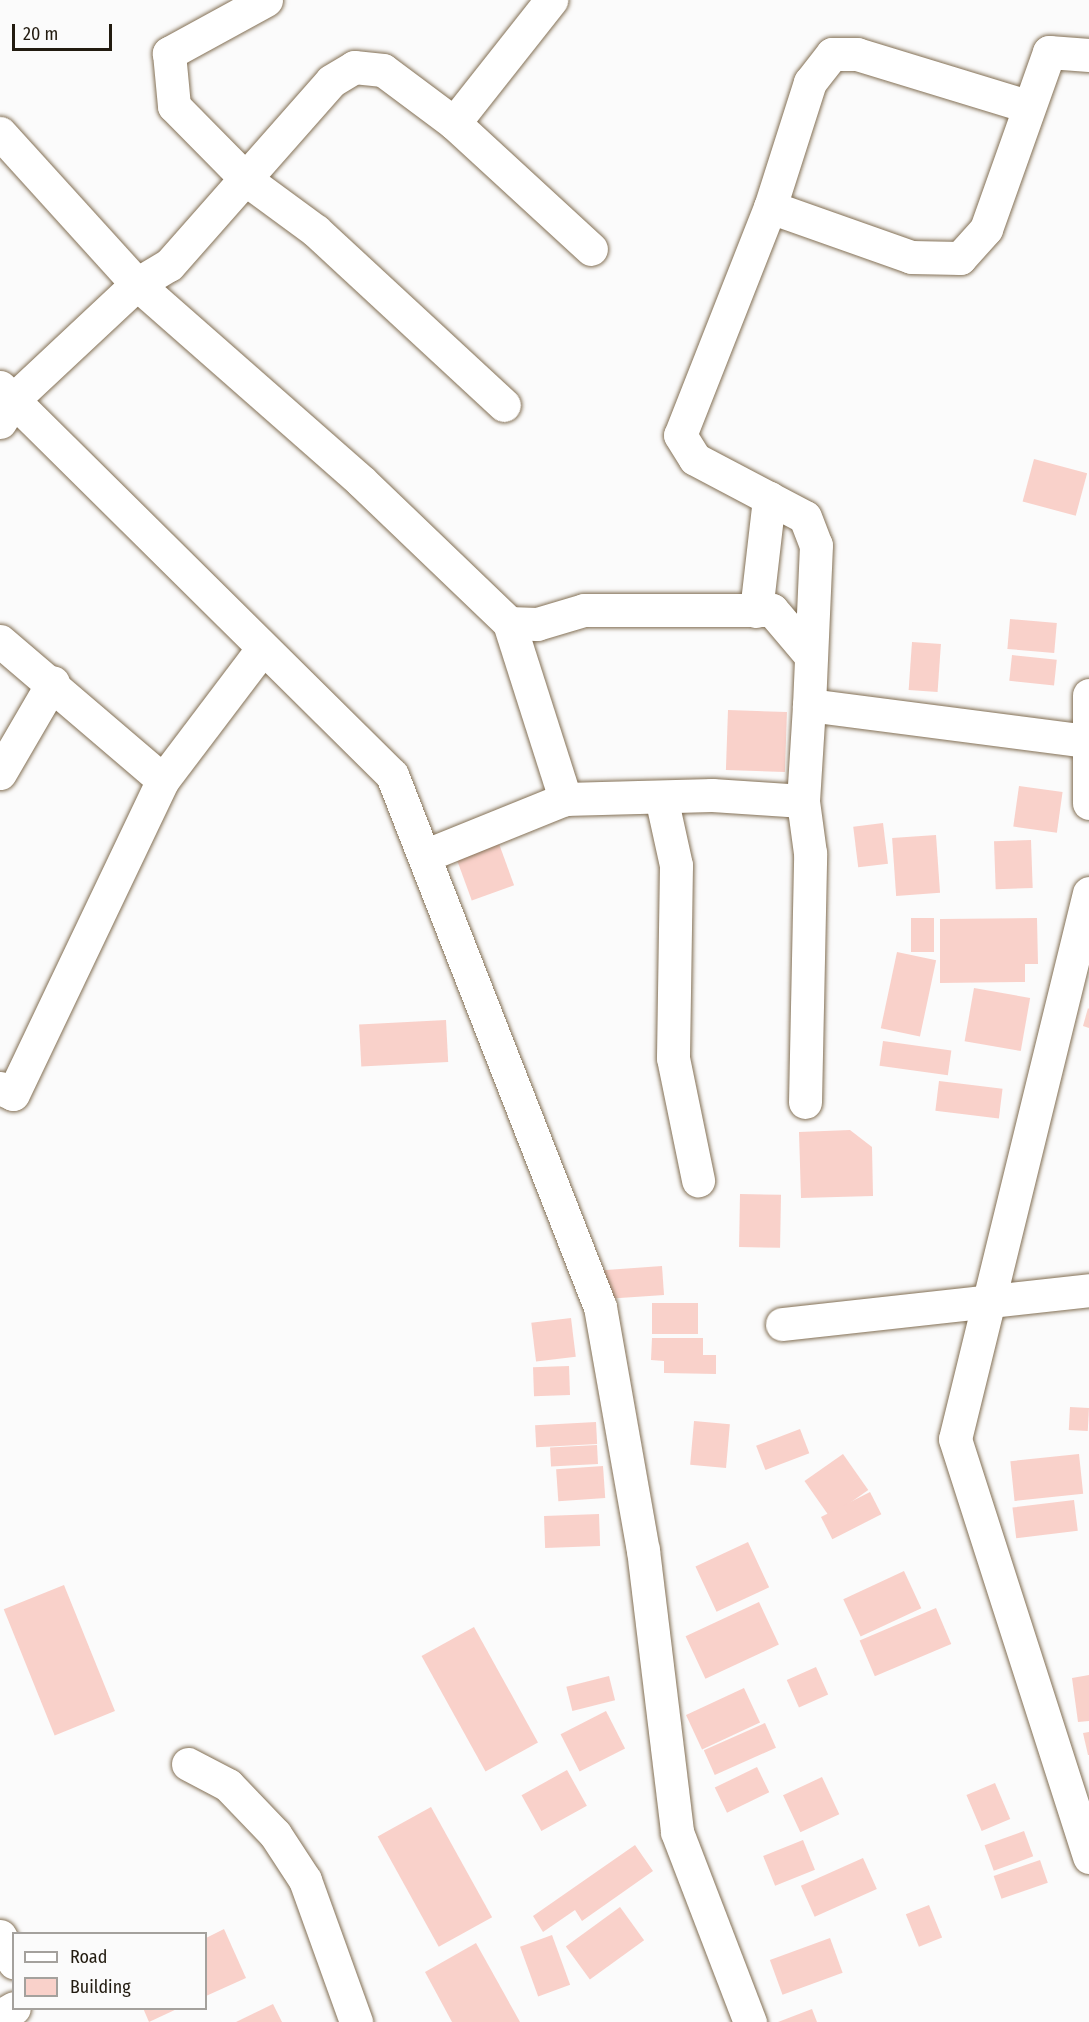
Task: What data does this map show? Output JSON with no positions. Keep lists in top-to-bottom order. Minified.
{"legend":["Road","Building"],"scale_bar":"20 m"}
